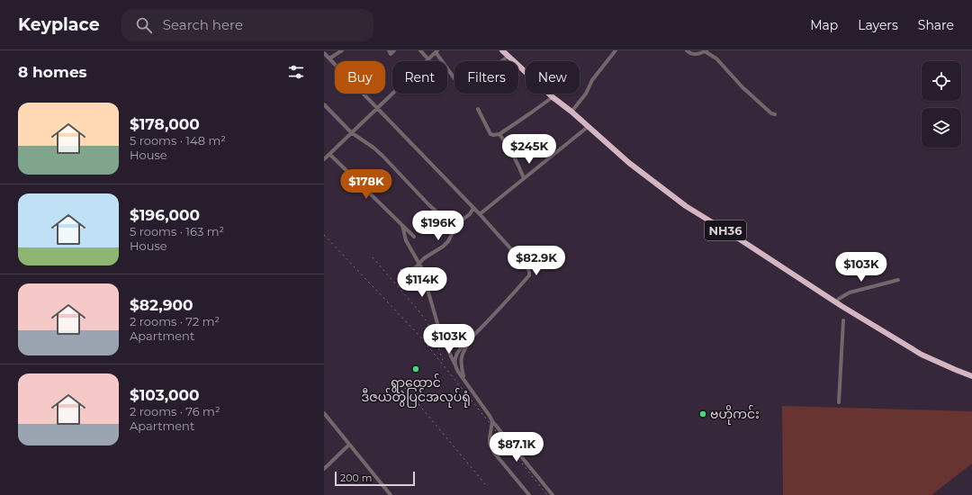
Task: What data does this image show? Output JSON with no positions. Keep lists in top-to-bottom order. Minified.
{"streets":{"highway":["NH36"]},"places":["ရွာထောင် ဒီဇယ်တွဲပြင်အလုပ်ရုံ","ဗဟိုကင်း"],"scale_bar":"200 m","page":{"header":"Keyplace","search":"Search here","nav":["Map","Layers","Share"],"heading":"8 homes","chip":["Buy","Rent","Filters","New"],"list":[{"name":"$178,000","note":"5 rooms · 148 m² · House"},{"name":"$196,000","note":"5 rooms · 163 m² · House"},{"name":"$82,900","note":"2 rooms · 72 m² · Apartment"},{"name":"$103,000","note":"2 rooms · 76 m² · Apartment"}],"price":["$245K","$178K","$196K","$82.9K","$103K","$114K","$103K","$87.1K"],"scale":"200 m"}}
